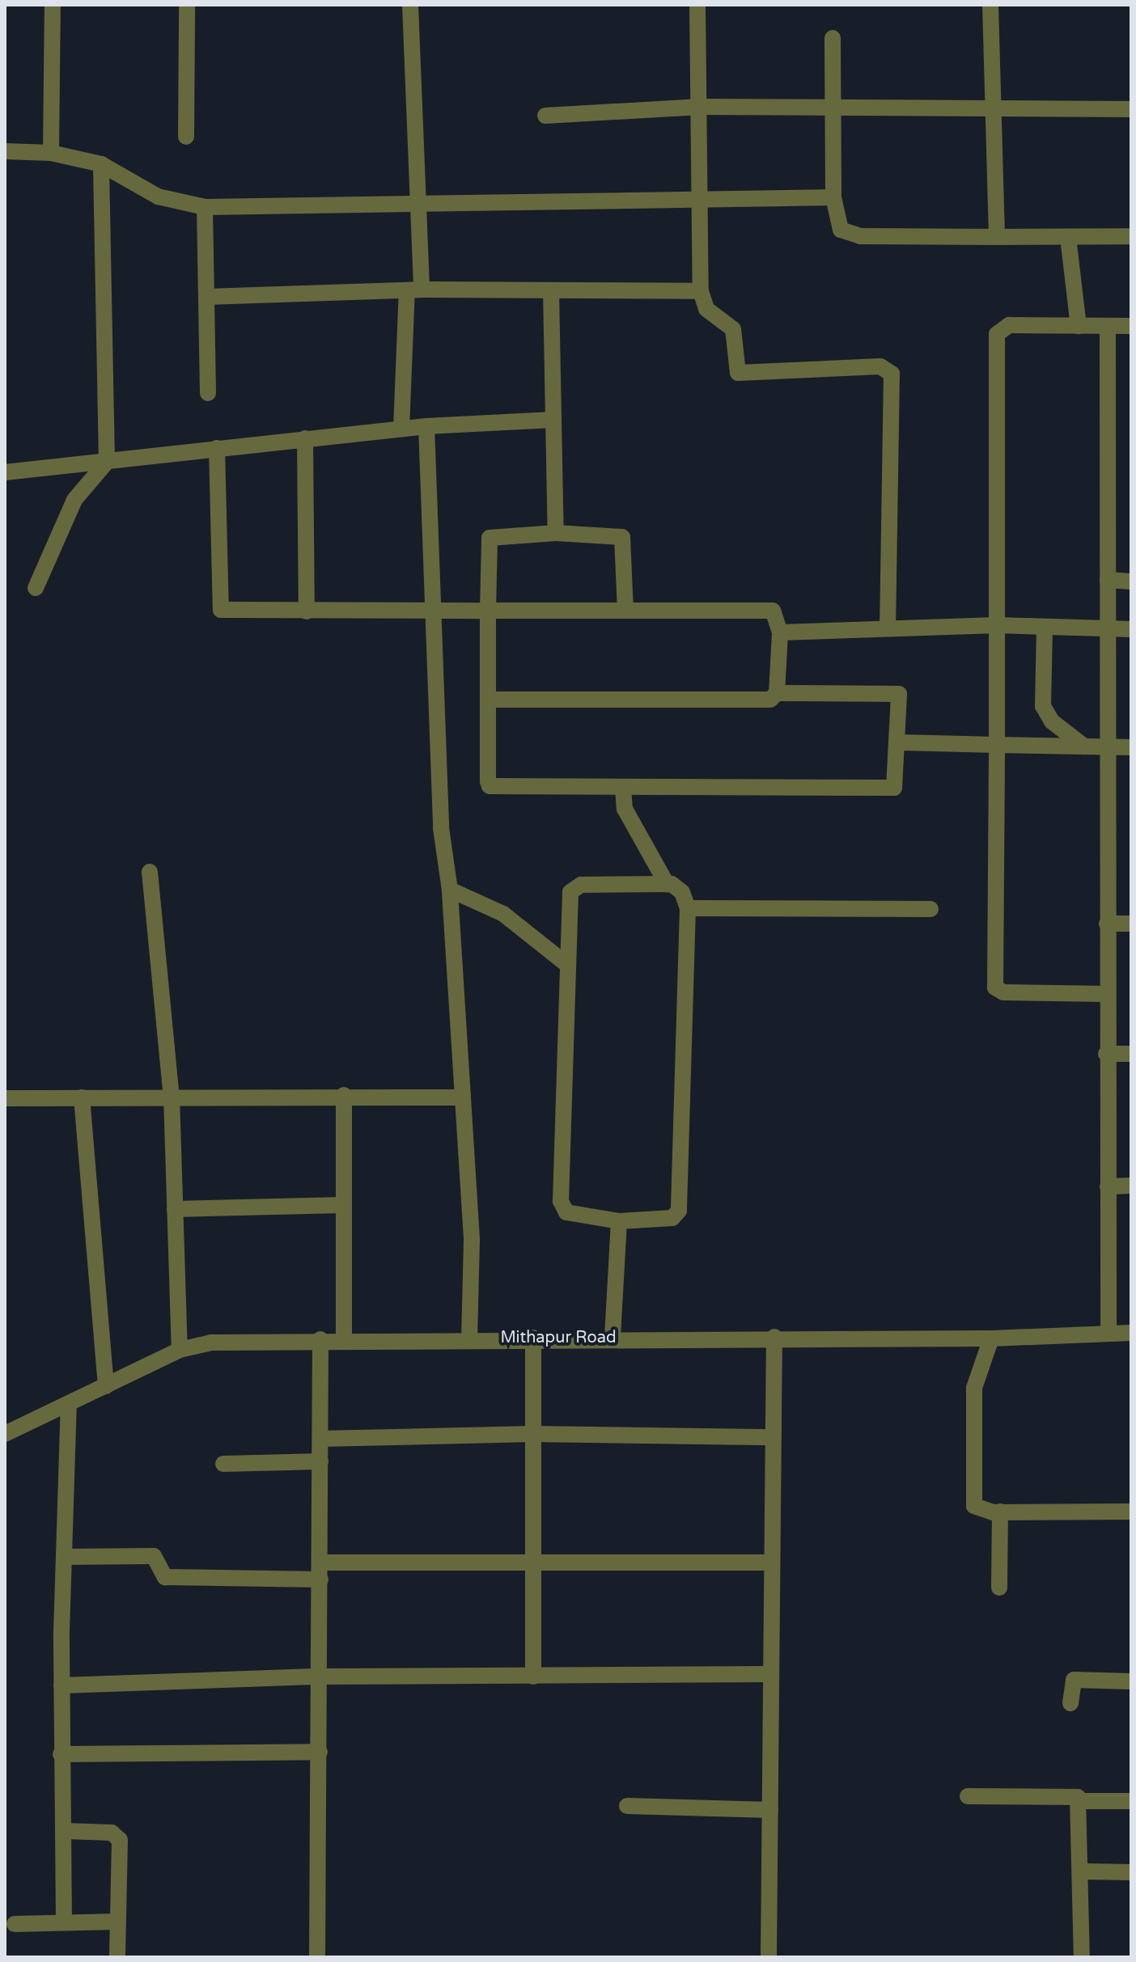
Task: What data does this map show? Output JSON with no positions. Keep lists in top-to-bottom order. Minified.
{"streets":{"street":["Mithapur Road"]}}
